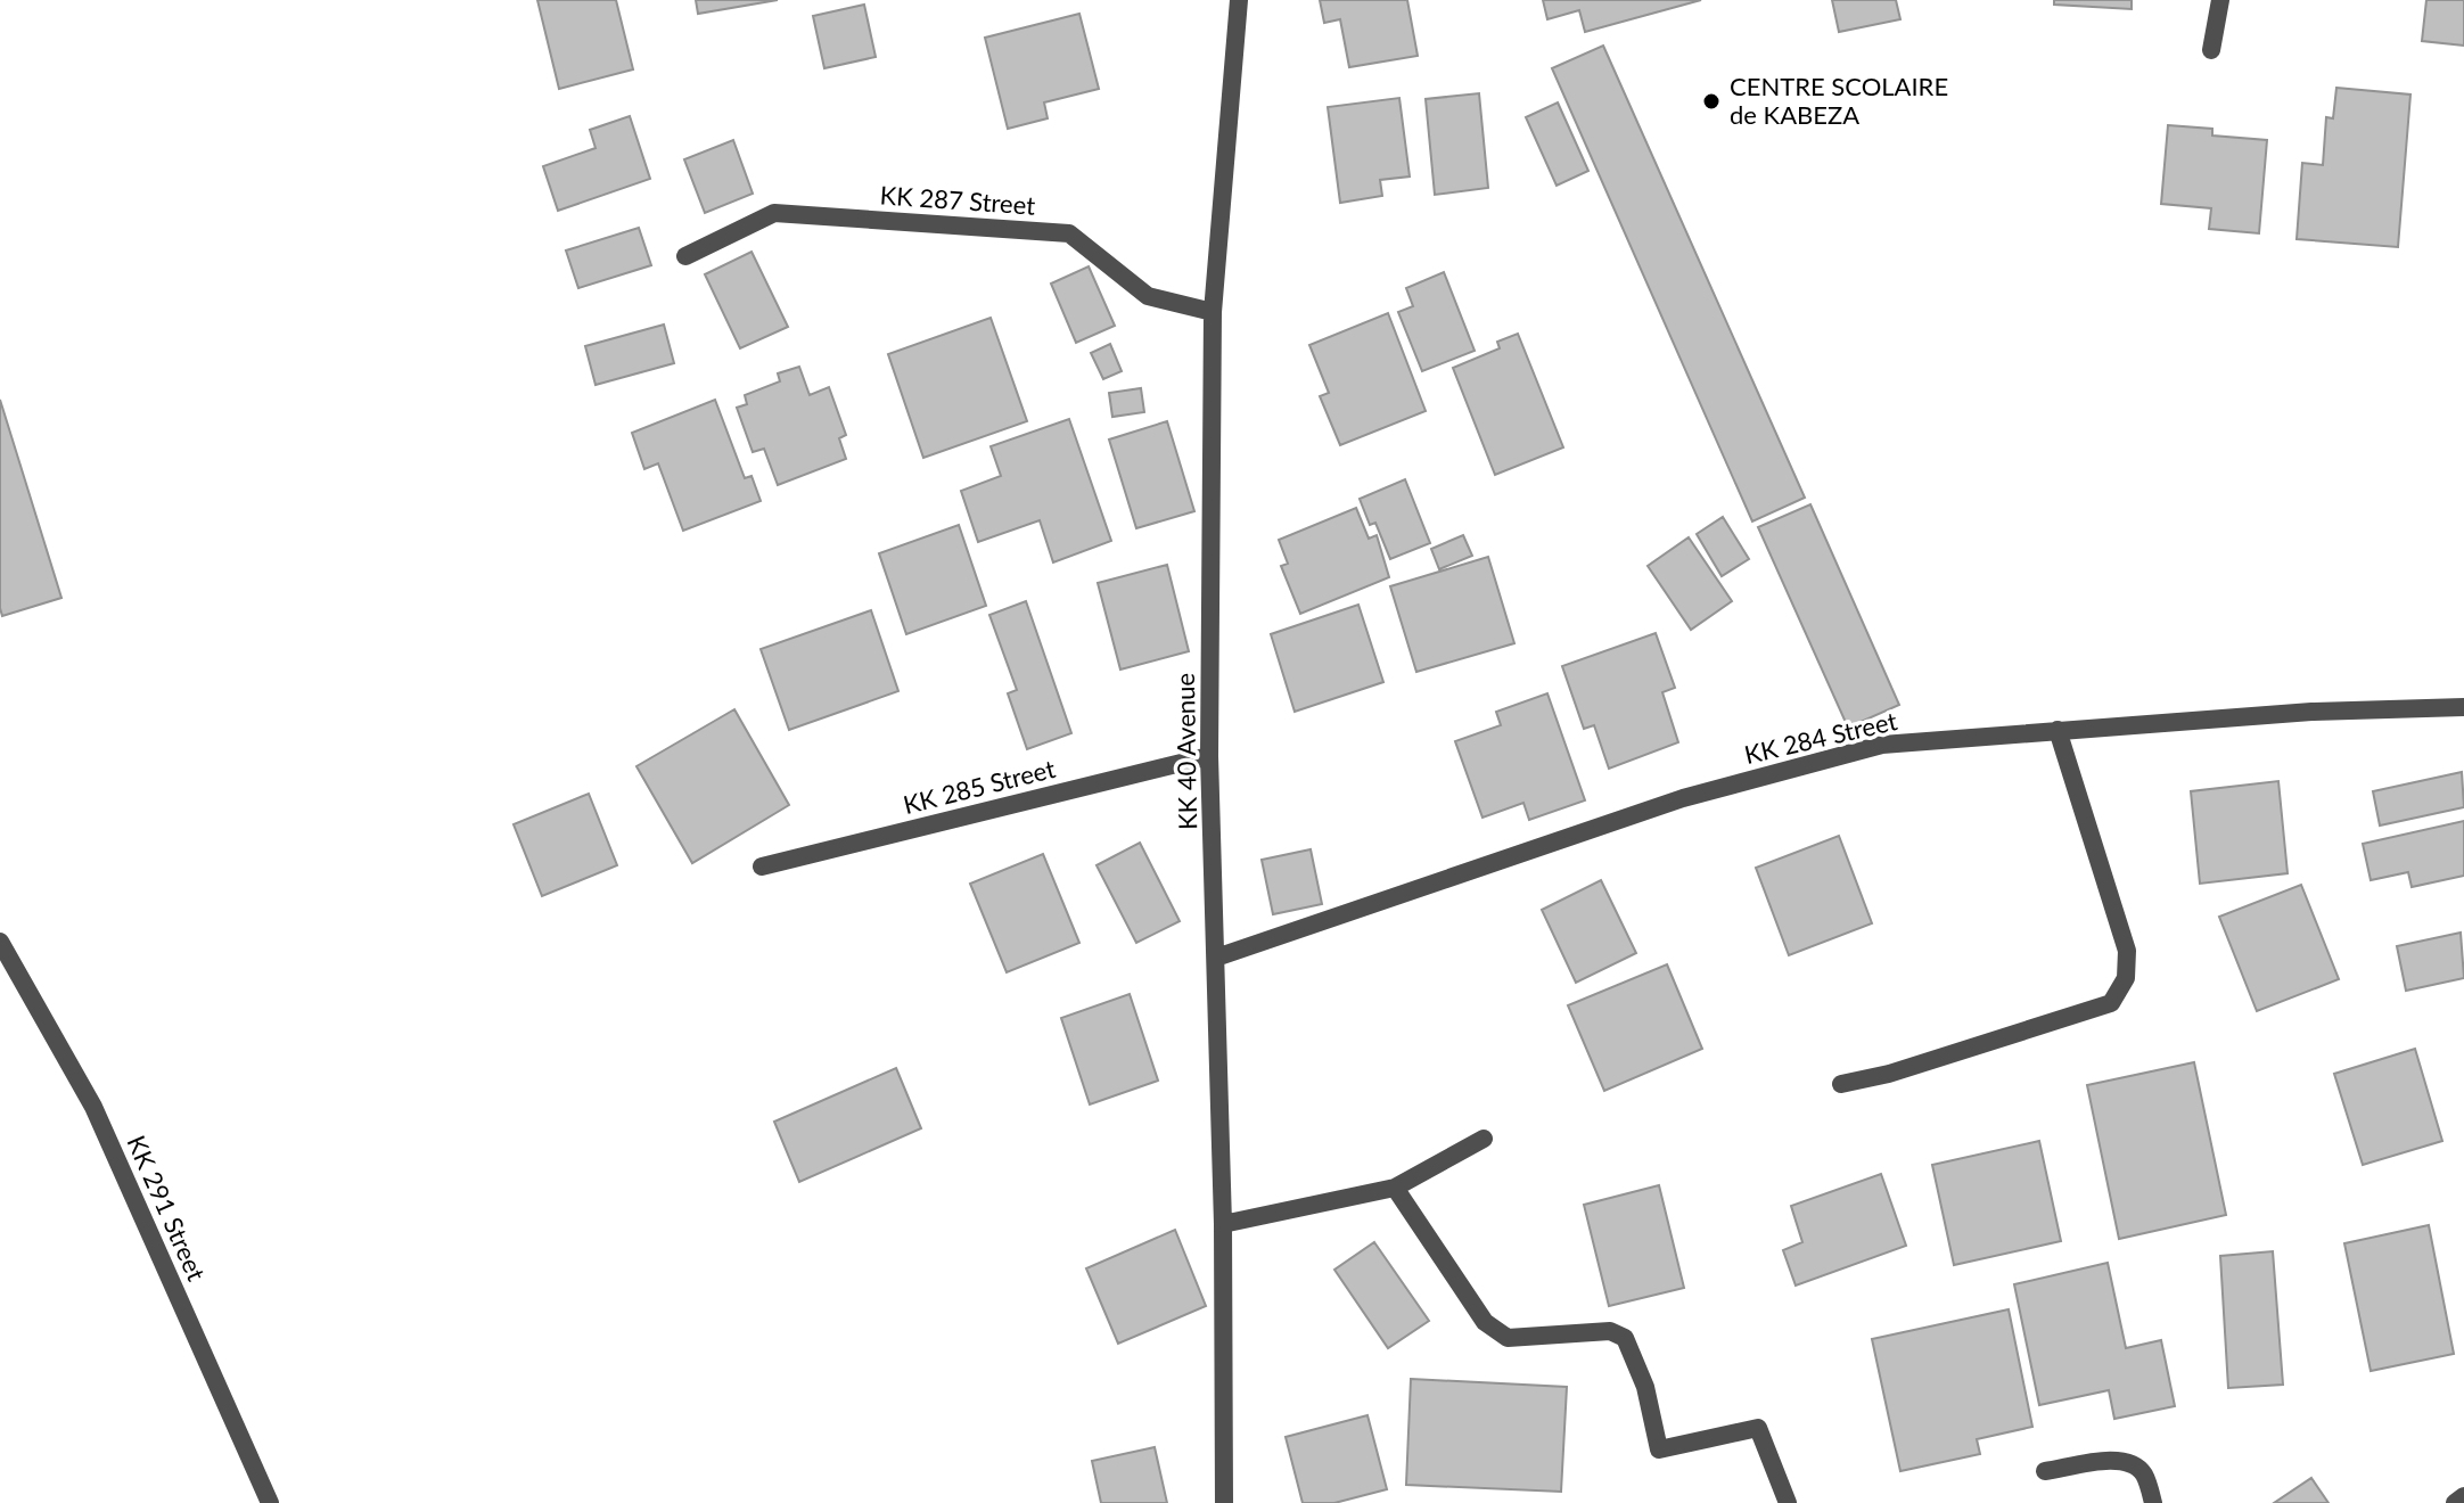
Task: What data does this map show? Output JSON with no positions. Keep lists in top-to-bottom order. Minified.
{"streets":{"street":["KK 287 Street","KK 284 Street","KK 40 Avenue","KK 285 Street","KK 291 Street"]},"crossings":[["KK 287 Street","KK 40 Avenue"],["KK 284 Street","KK 40 Avenue"],["KK 40 Avenue","KK 285 Street"]],"places":["CENTRE SCOLAIRE de KABEZA"]}
